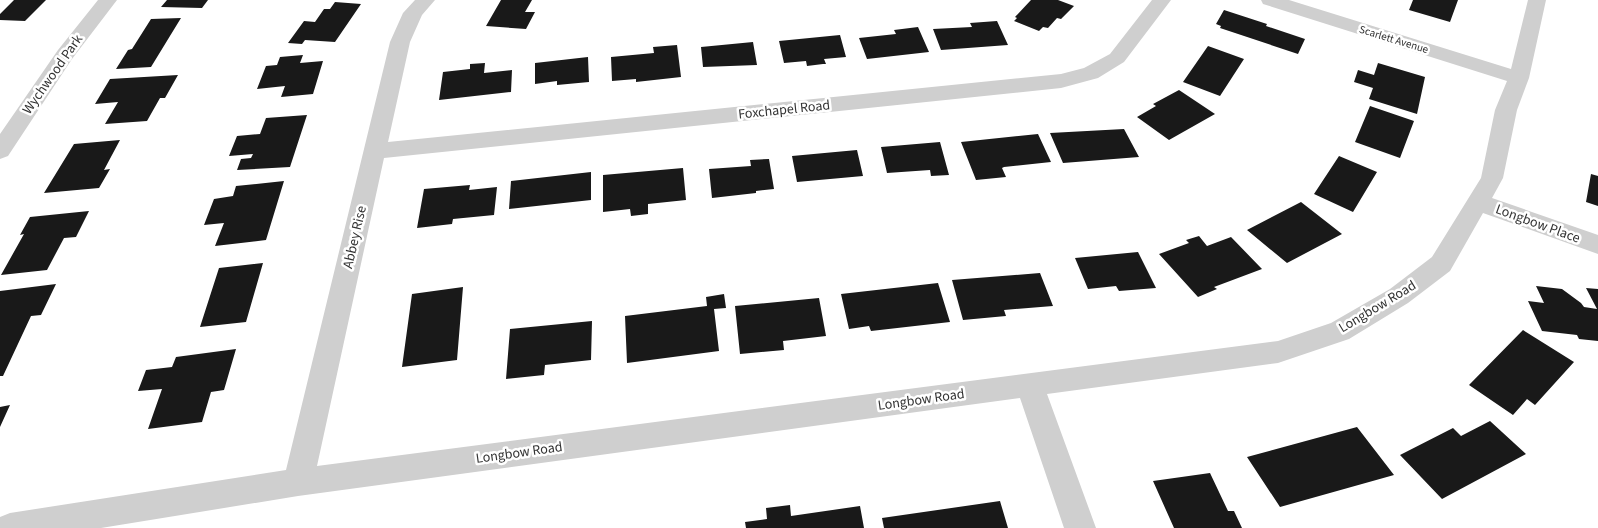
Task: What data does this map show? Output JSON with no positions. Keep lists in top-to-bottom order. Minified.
{"streets":{"street":["Scarlett Avenue","Wychwood Park","Foxchapel Road","Longbow Place","Abbey Rise","Longbow Road"]},"crossings":[["Scarlett Avenue","Longbow Road"],["Foxchapel Road","Abbey Rise"],["Longbow Place","Longbow Road"],["Abbey Rise","Longbow Road"]]}
